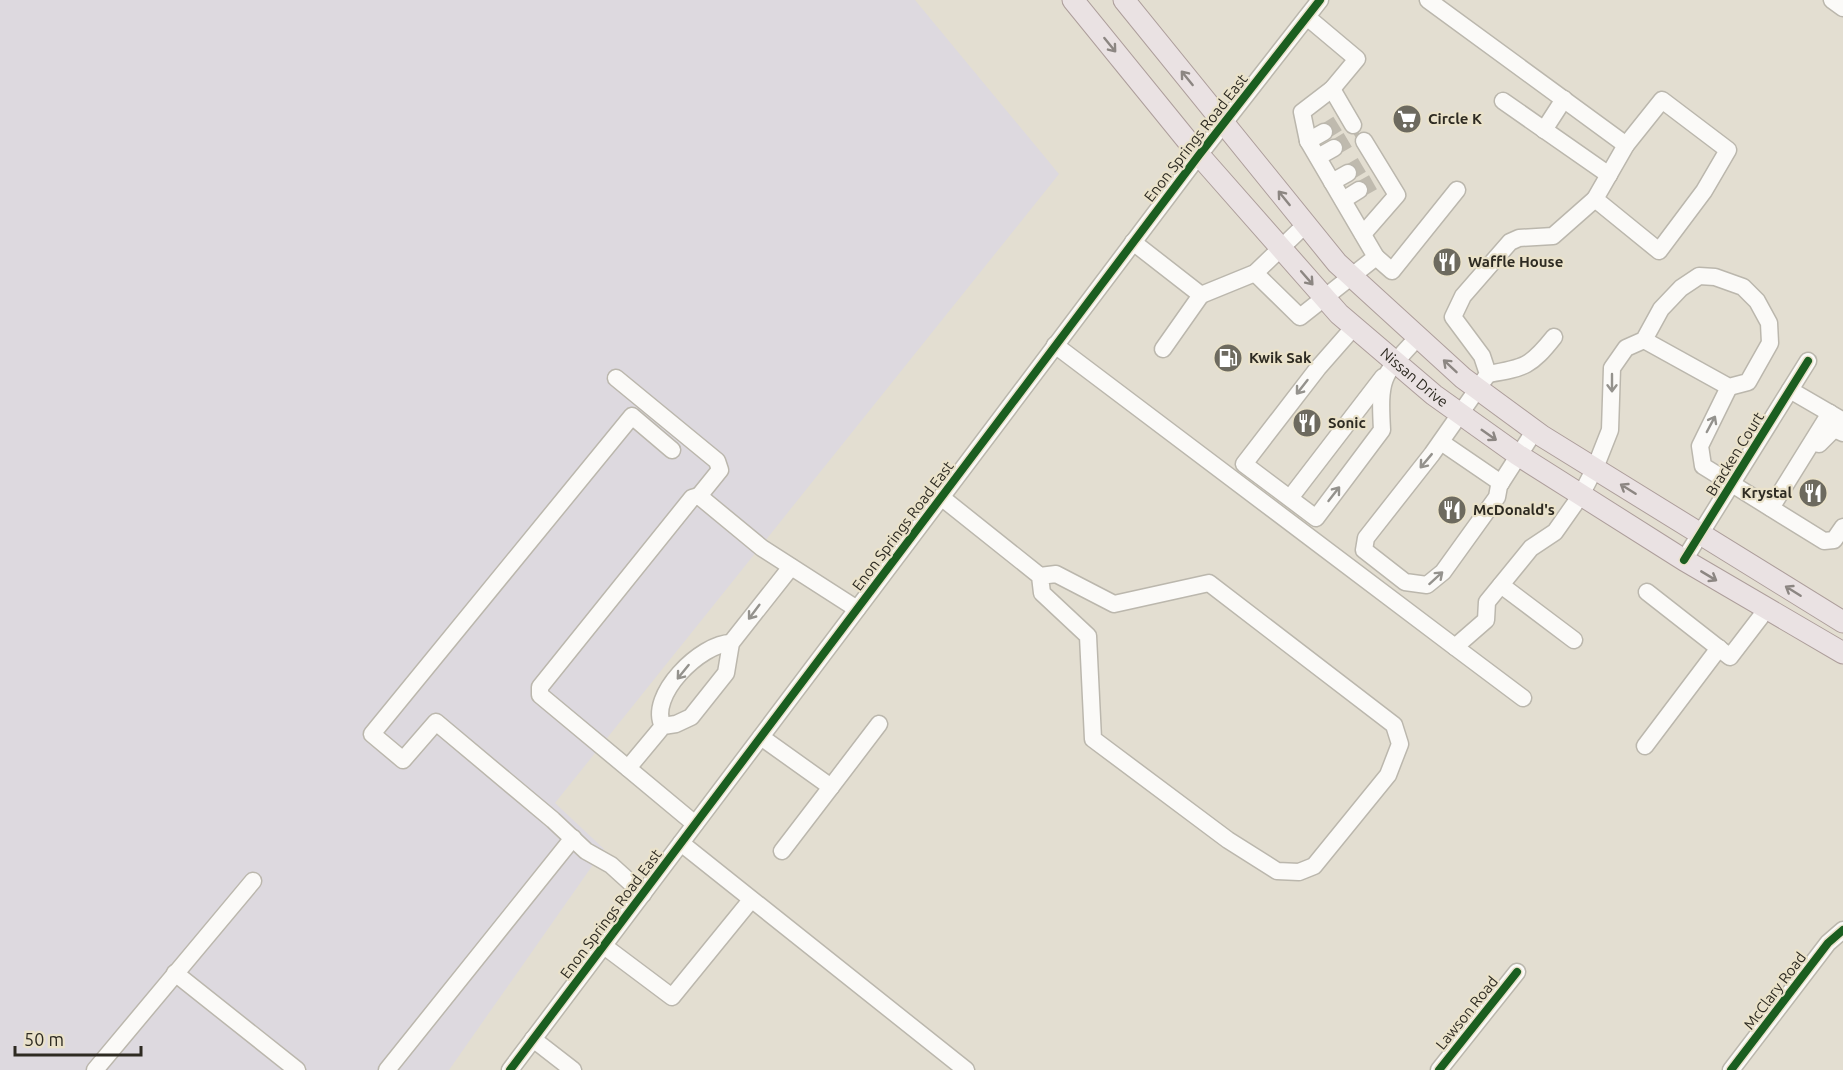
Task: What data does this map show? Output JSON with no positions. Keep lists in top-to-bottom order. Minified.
{"streets":{"main road":["Nissan Drive"],"street":["Enon Springs Road East","Bracken Court","McClary Road","Lawson Road"]},"crossings":[["Enon Springs Road East","Nissan Drive"],["Nissan Drive","Bracken Court"]],"places":{"supermarket":["Circle K"],"restaurant":["Waffle House","Sonic","Krystal","McDonald's"],"fuel station":["Kwik Sak"]},"scale_bar":"50 m"}
